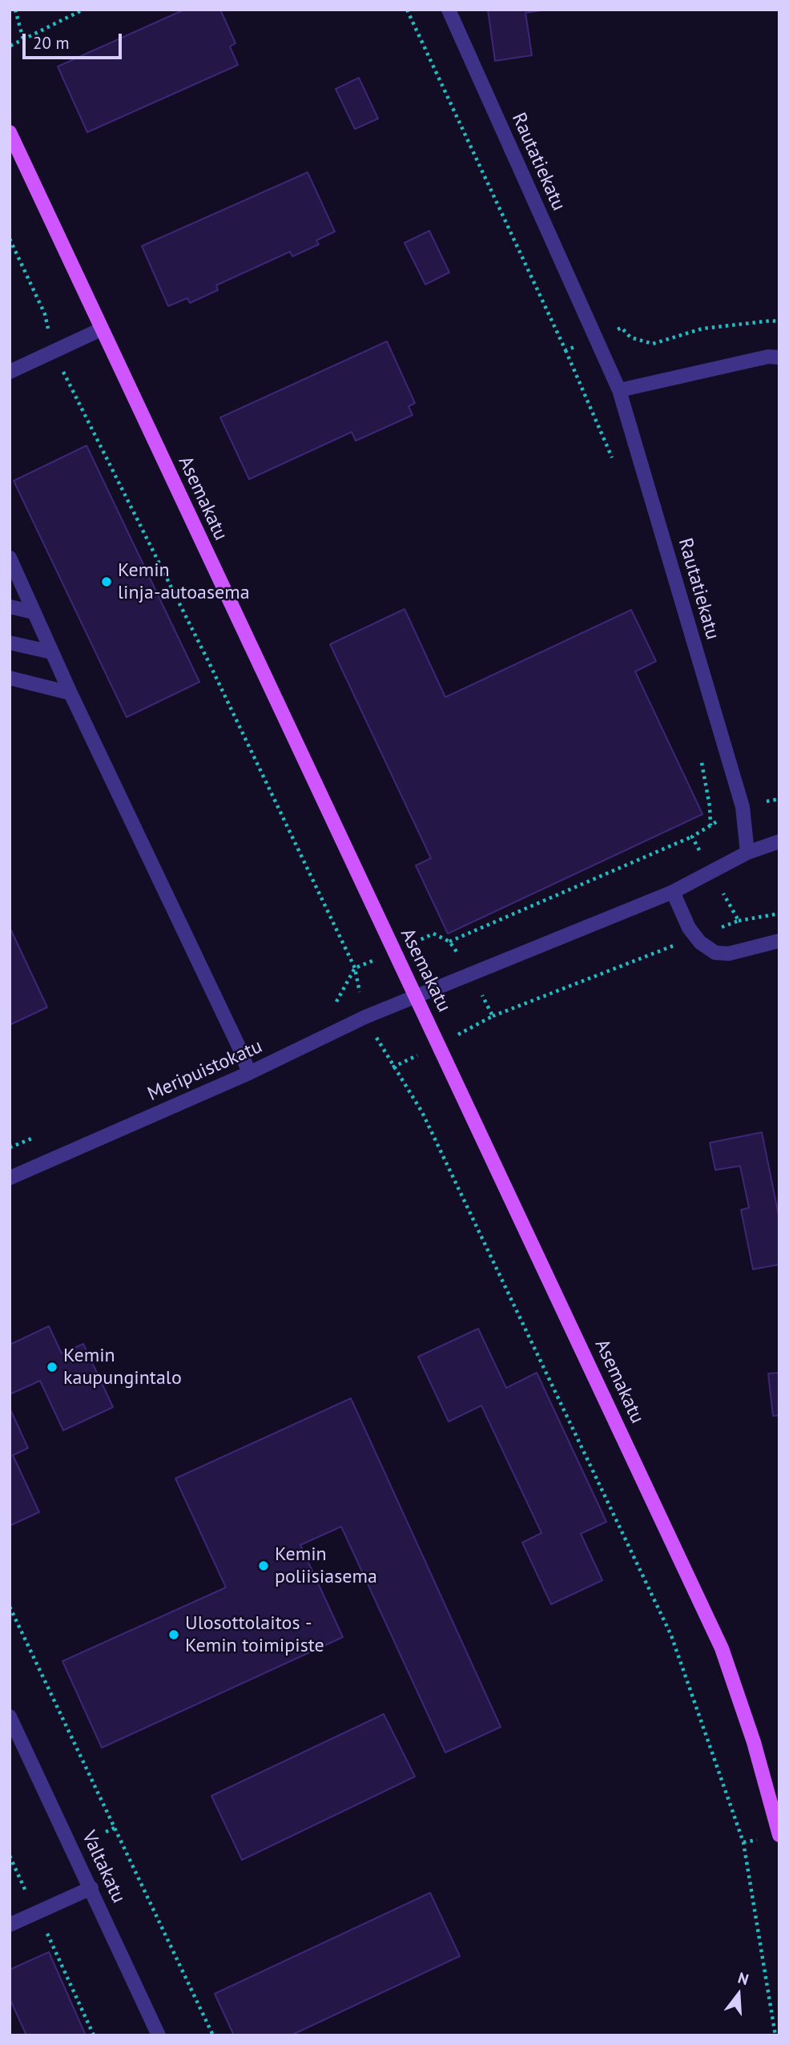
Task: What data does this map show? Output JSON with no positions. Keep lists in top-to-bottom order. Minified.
{"streets":{"main road":["Asemakatu"],"street":["Rautatiekatu","Meripuistokatu","Valtakatu"]},"crossings":[["Asemakatu","Meripuistokatu"]],"places":["Kemin linja-autoasema","Kemin kaupungintalo","Kemin poliisiasema","Ulosottolaitos - Kemin toimipiste"],"scale_bar":"20 m","north":"top"}
